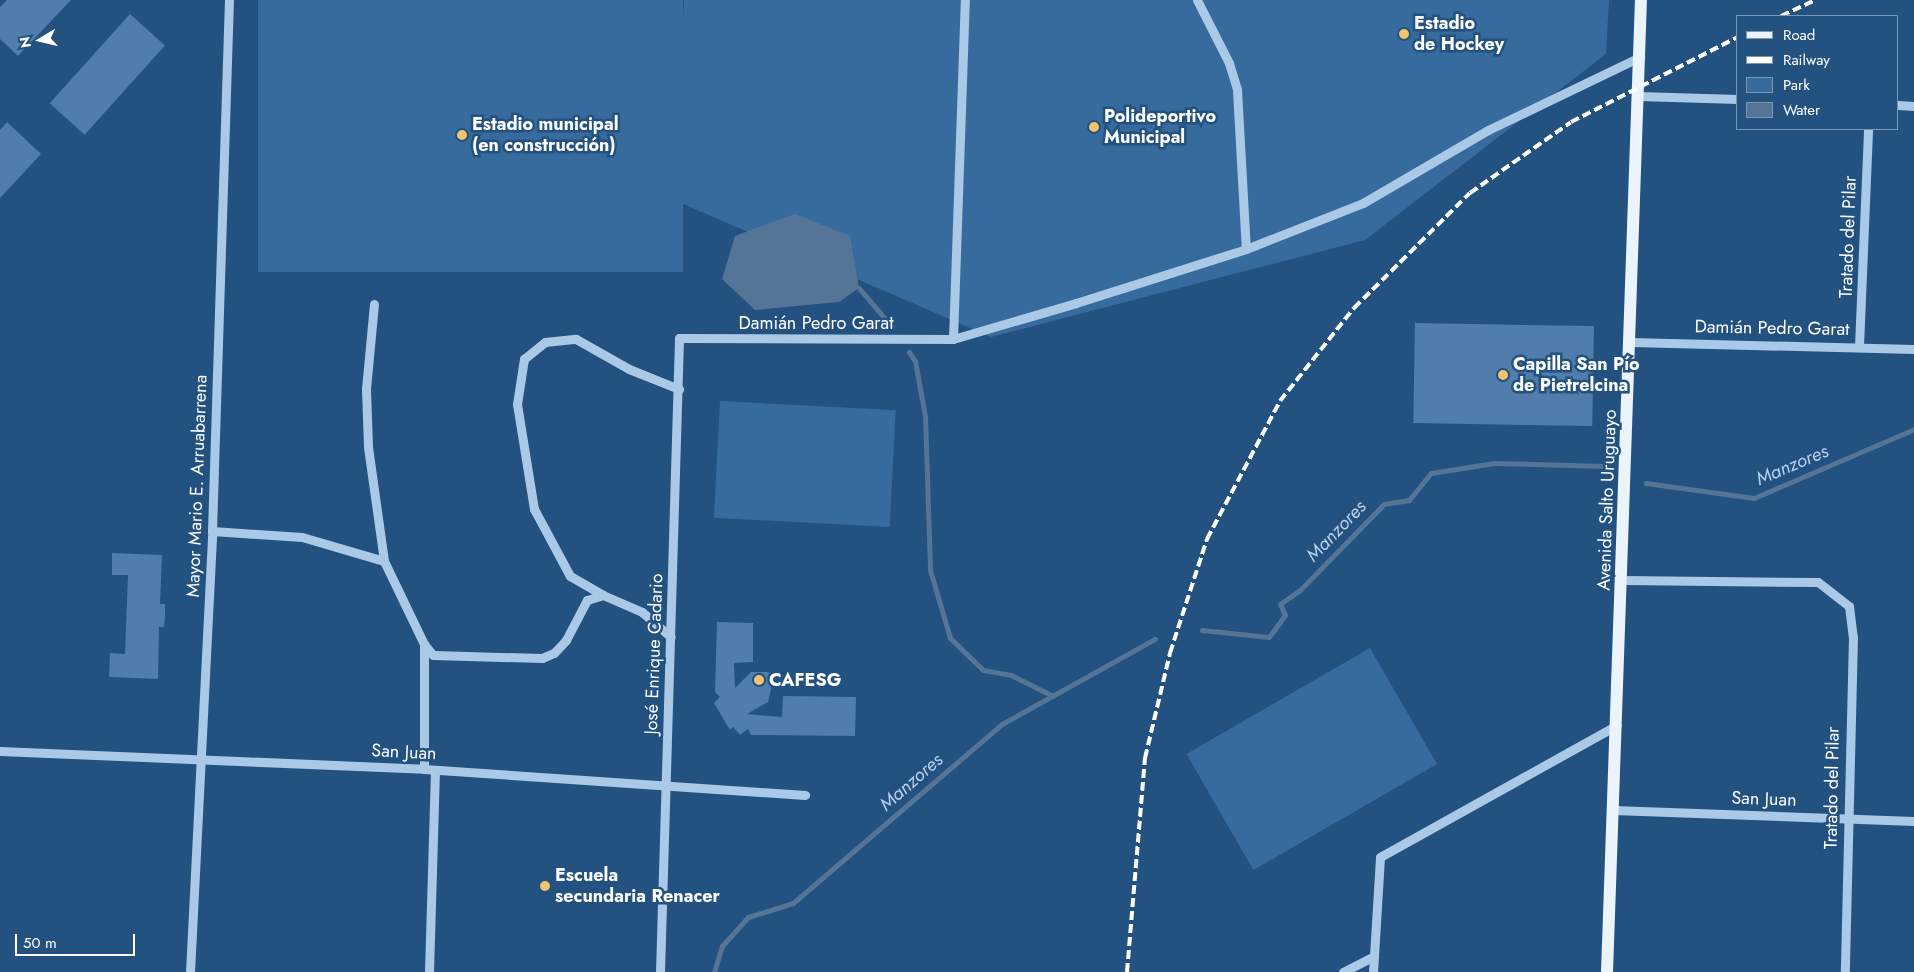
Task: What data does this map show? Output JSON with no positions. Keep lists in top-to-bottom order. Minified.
{"streets":{"main road":["Avenida Salto Uruguayo"],"street":["Tratado del Pilar","Damián Pedro Garat","Mayor Mario E. Arruabarrena","José Enrique Cadario","San Juan"]},"crossings":[["Tratado del Pilar","Damián Pedro Garat"],["Tratado del Pilar","Avenida Salto Uruguayo"],["Tratado del Pilar","San Juan"],["Damián Pedro Garat","Avenida Salto Uruguayo"],["Damián Pedro Garat","José Enrique Cadario"],["Mayor Mario E. Arruabarrena","San Juan"],["Avenida Salto Uruguayo","San Juan"],["José Enrique Cadario","San Juan"]],"water":["Manzores"],"places":["Estadio de Hockey","Polideportivo Municipal","Estadio municipal (en construcción)","Capilla San Pío de Pietrelcina","CAFESG","Escuela secundaria Renacer"],"legend":["Road","Railway","Park","Water"],"scale_bar":"50 m","north":"left"}
